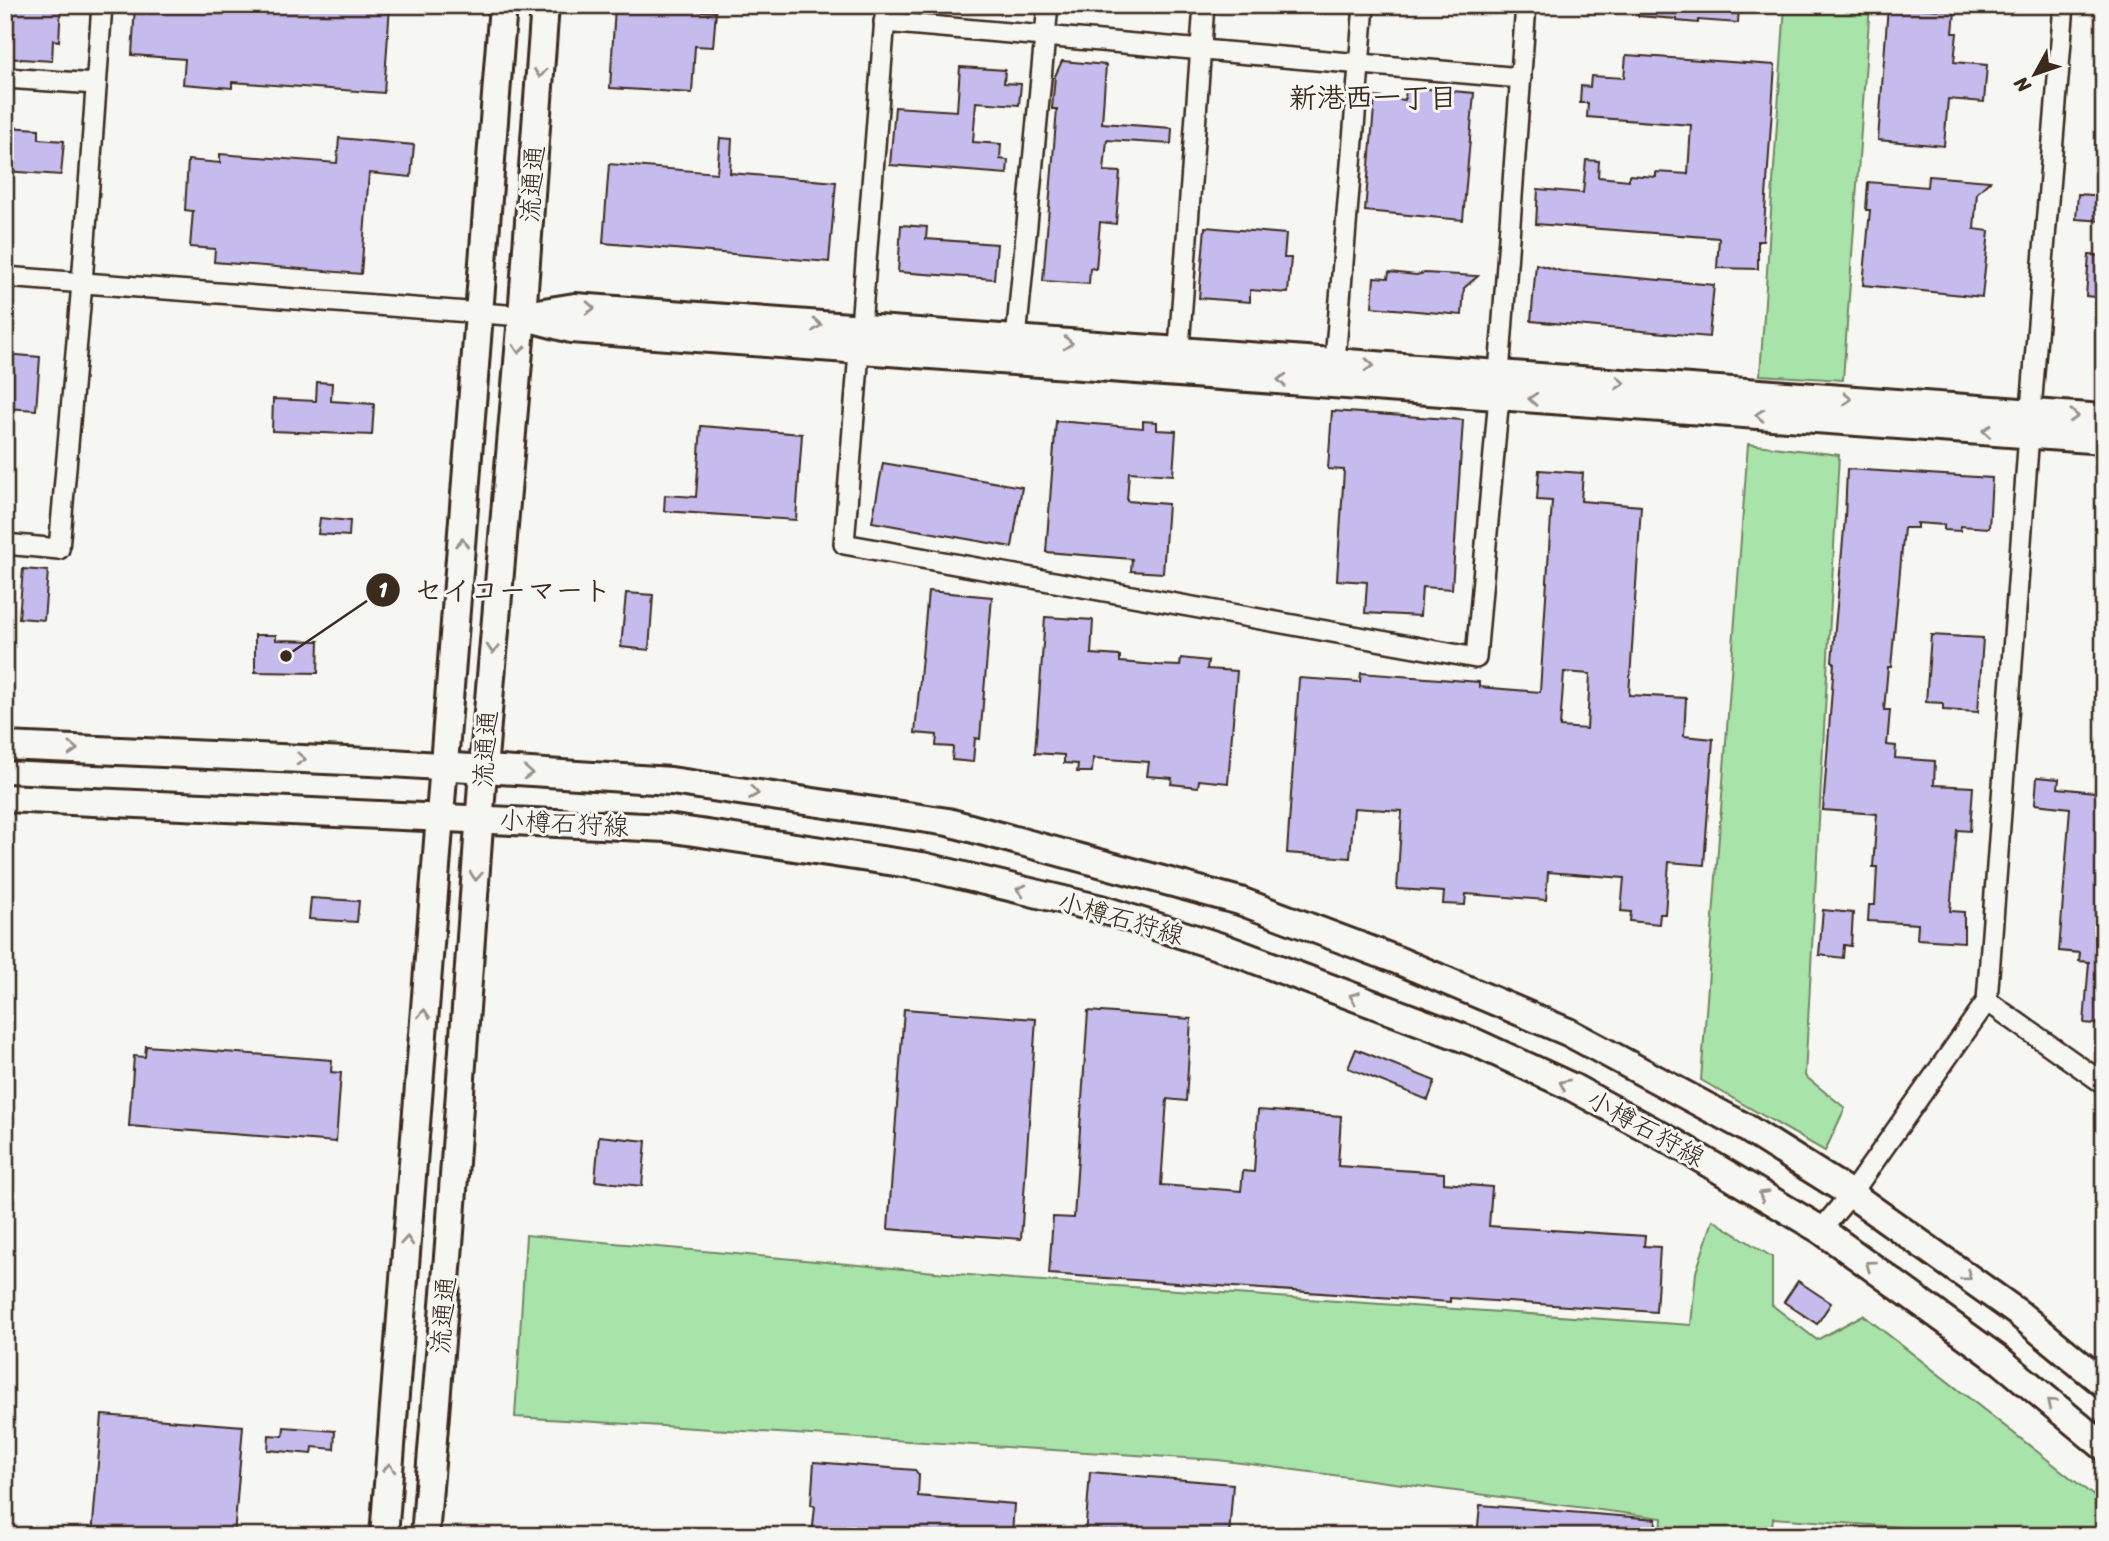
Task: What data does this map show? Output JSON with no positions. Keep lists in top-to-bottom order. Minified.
{"streets":{"street":["流通通","小樽石狩線"]},"crossings":[["流通通","小樽石狩線"]],"districts":["新港西一丁目"],"places":["セイコーマート"],"north":"bottom left"}
